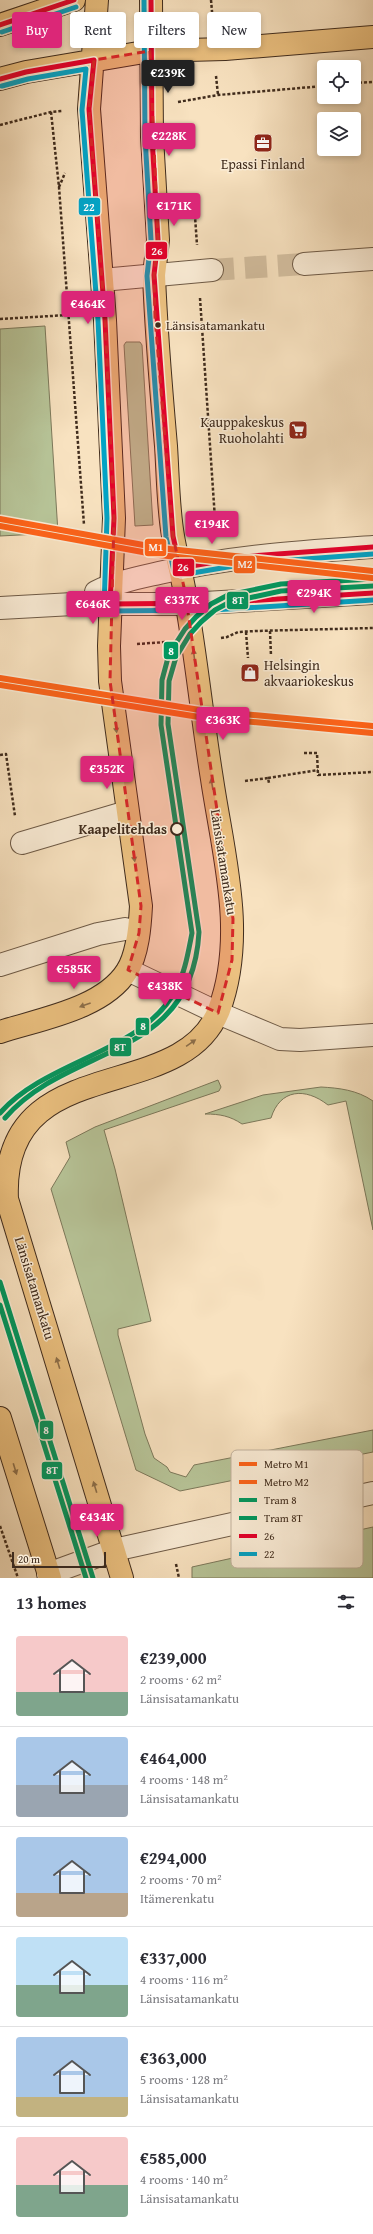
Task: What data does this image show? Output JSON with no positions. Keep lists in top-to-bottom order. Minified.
{"streets":{"main road":["Länsisatamankatu"]},"places":{"office":["Epassi Finland"],"other":["Länsisatamankatu","Kaapelitehdas"],"supermarket":["Kauppakeskus Ruoholahti"],"shop":["Helsingin akvaariokeskus"]},"lines":["transit line 26","transit line 22","metro line M1","metro line M2","tram line 8","tram line 8T"],"legend":["Metro M1","Metro M2","Tram 8","Tram 8T","26","22"],"scale_bar":"20 m","page":{"chip":["Buy","Rent","Filters","New"],"price":["€239K","€228K","€171K","€464K","€194K","€294K","€337K","€646K","€363K","€352K","€585K","€438K","€434K"],"scale":"20 m","heading":"13 homes","list":[{"name":"€239,000","note":"2 rooms · 62 m² · Länsisatamankatu"},{"name":"€464,000","note":"4 rooms · 148 m² · Länsisatamankatu"},{"name":"€294,000","note":"2 rooms · 70 m² · Itämerenkatu"},{"name":"€337,000","note":"4 rooms · 116 m² · Länsisatamankatu"},{"name":"€363,000","note":"5 rooms · 128 m² · Länsisatamankatu"},{"name":"€585,000","note":"4 rooms · 140 m² · Länsisatamankatu"}]}}
